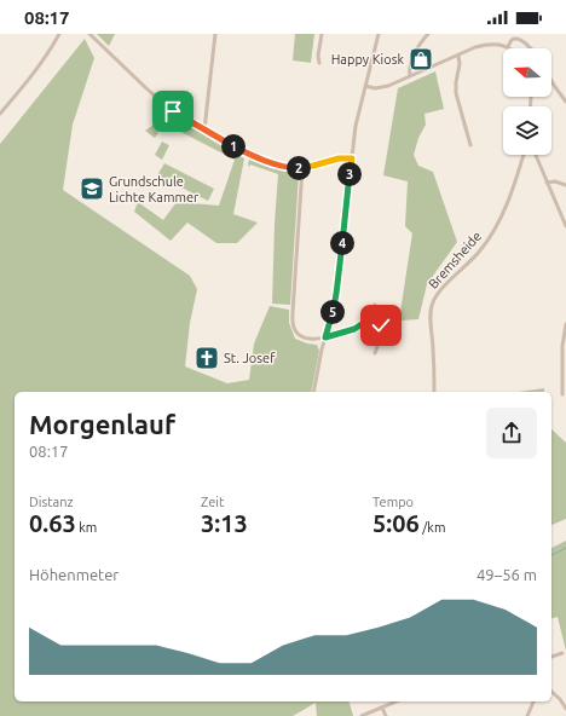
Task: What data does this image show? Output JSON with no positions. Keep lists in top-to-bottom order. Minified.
{"streets":{"street":["Bremsheide"]},"places":{"shop":["Happy Kiosk"],"school or university":["Grundschule Lichte Kammer"],"church":["St. Josef"]},"north":"left","page":{"status":"08:17","pins":["1","2","3","4","5"],"heading":["Morgenlauf","08:17"],"stats":[["Distanz","0.63 km"],["Zeit","3:13"],["Tempo","5:06 /km"]],"chart":["Höhenmeter","49–56 m"]}}
